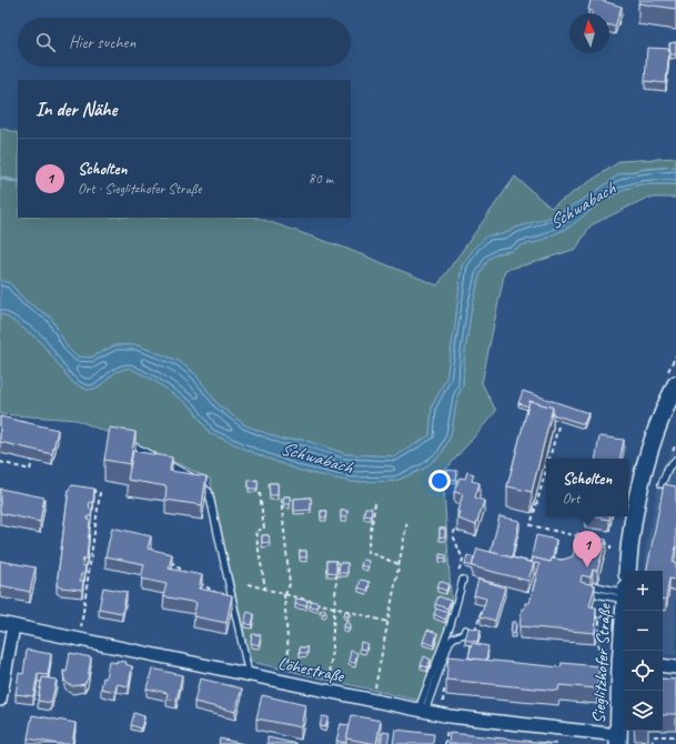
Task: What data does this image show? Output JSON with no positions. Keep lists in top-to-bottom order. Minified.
{"streets":{"main road":["Sieglitzhofer Straße"],"street":["Löhestraße"]},"crossings":[["Sieglitzhofer Straße","Löhestraße"]],"water":["Schwabach"],"north":"top","page":{"search":"Hier suchen","heading":"In der Nähe","list":[{"mark":"1","name":"Scholten","note":"Ort · Sieglitzhofer Straße","value":"80 m"}],"popup":["Scholten","Ort"],"pins":"1","map_buttons":["+","−"]}}
